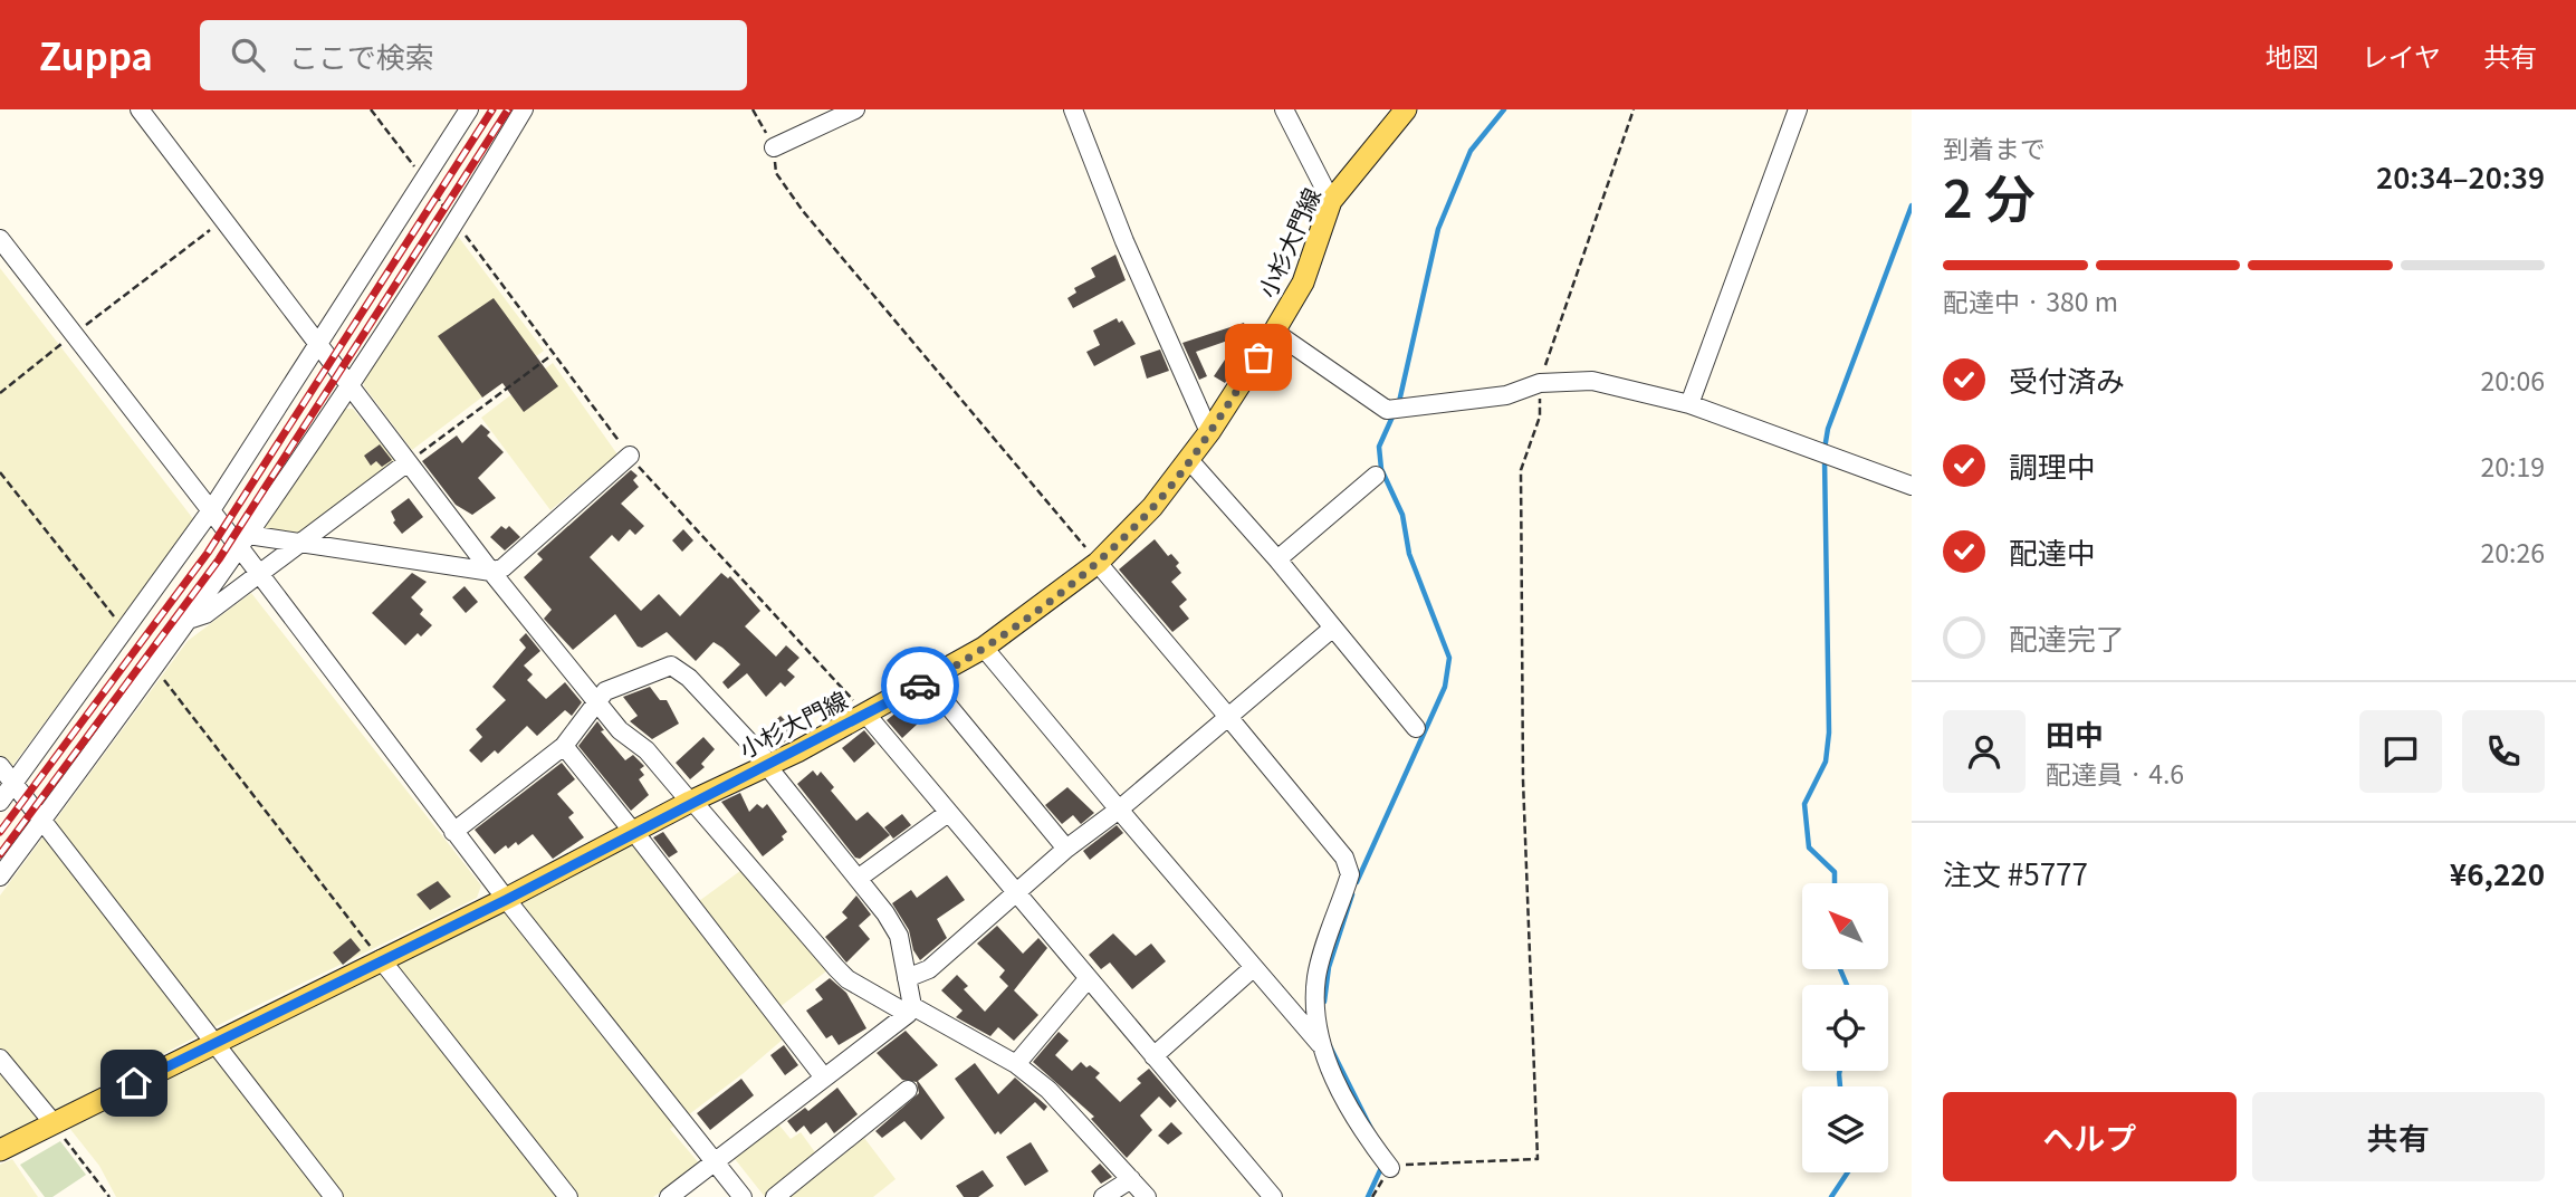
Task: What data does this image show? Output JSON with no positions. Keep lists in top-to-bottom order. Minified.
{"streets":{"main road":["小杉大門線"]},"north":"top left","page":{"header":"Zuppa","search":"ここで検索","nav":["地図","レイヤ","共有"],"heading":["2 分","到着まで","20:34–20:39"],"panel":["田中","配達員 · 4.6","注文 #5777","¥6,220"],"bar":"配達中 · 380 m","list":[["受付済み","20:06"],["調理中","20:19"],["配達中","20:26"],"配達完了"],"buttons":["ヘルプ","共有"]}}
